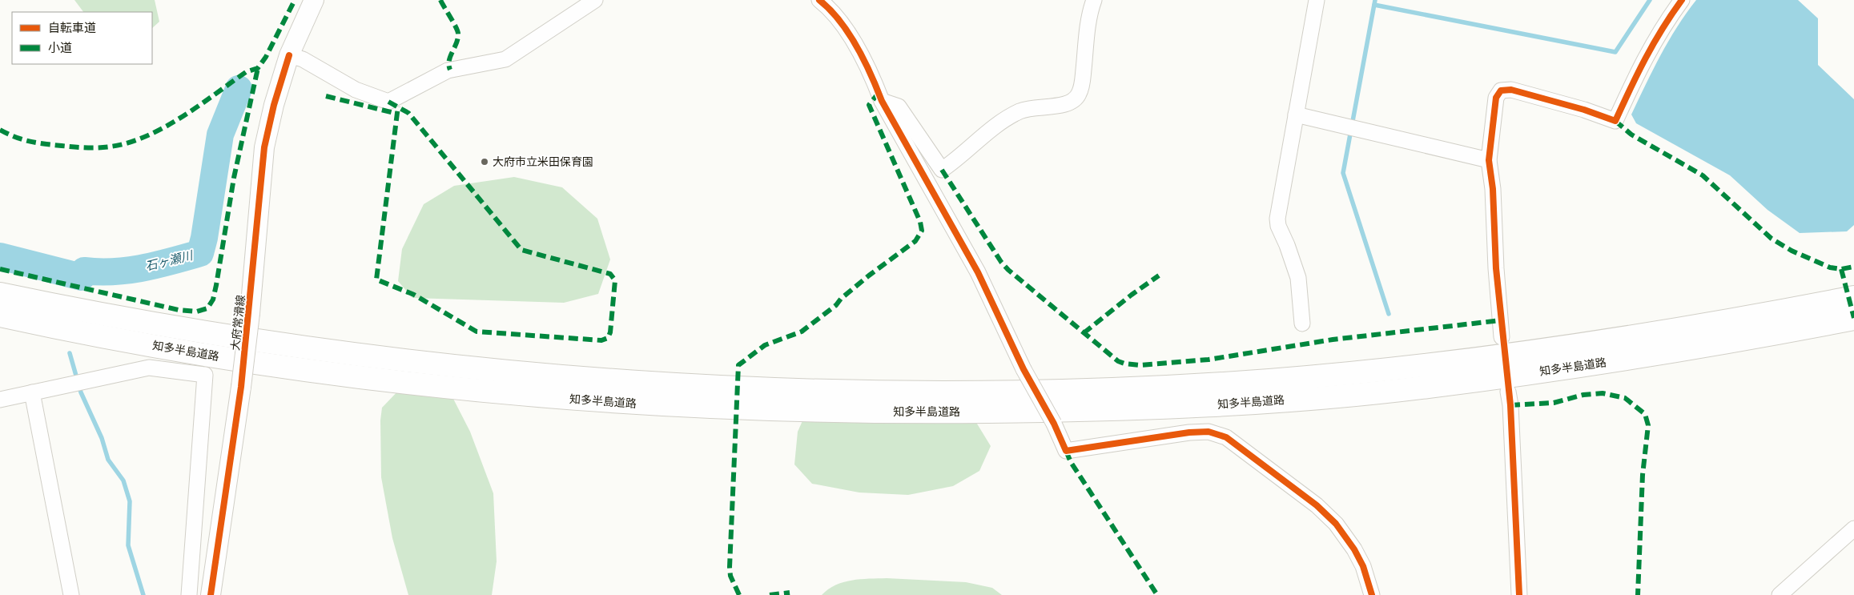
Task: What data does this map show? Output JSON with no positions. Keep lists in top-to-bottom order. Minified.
{"streets":{"highway":["知多半島道路"],"main road":["大府常滑線"]},"water":["石ヶ瀬川"],"places":["大府市立米田保育園"],"legend":["自転車道","小道"]}
